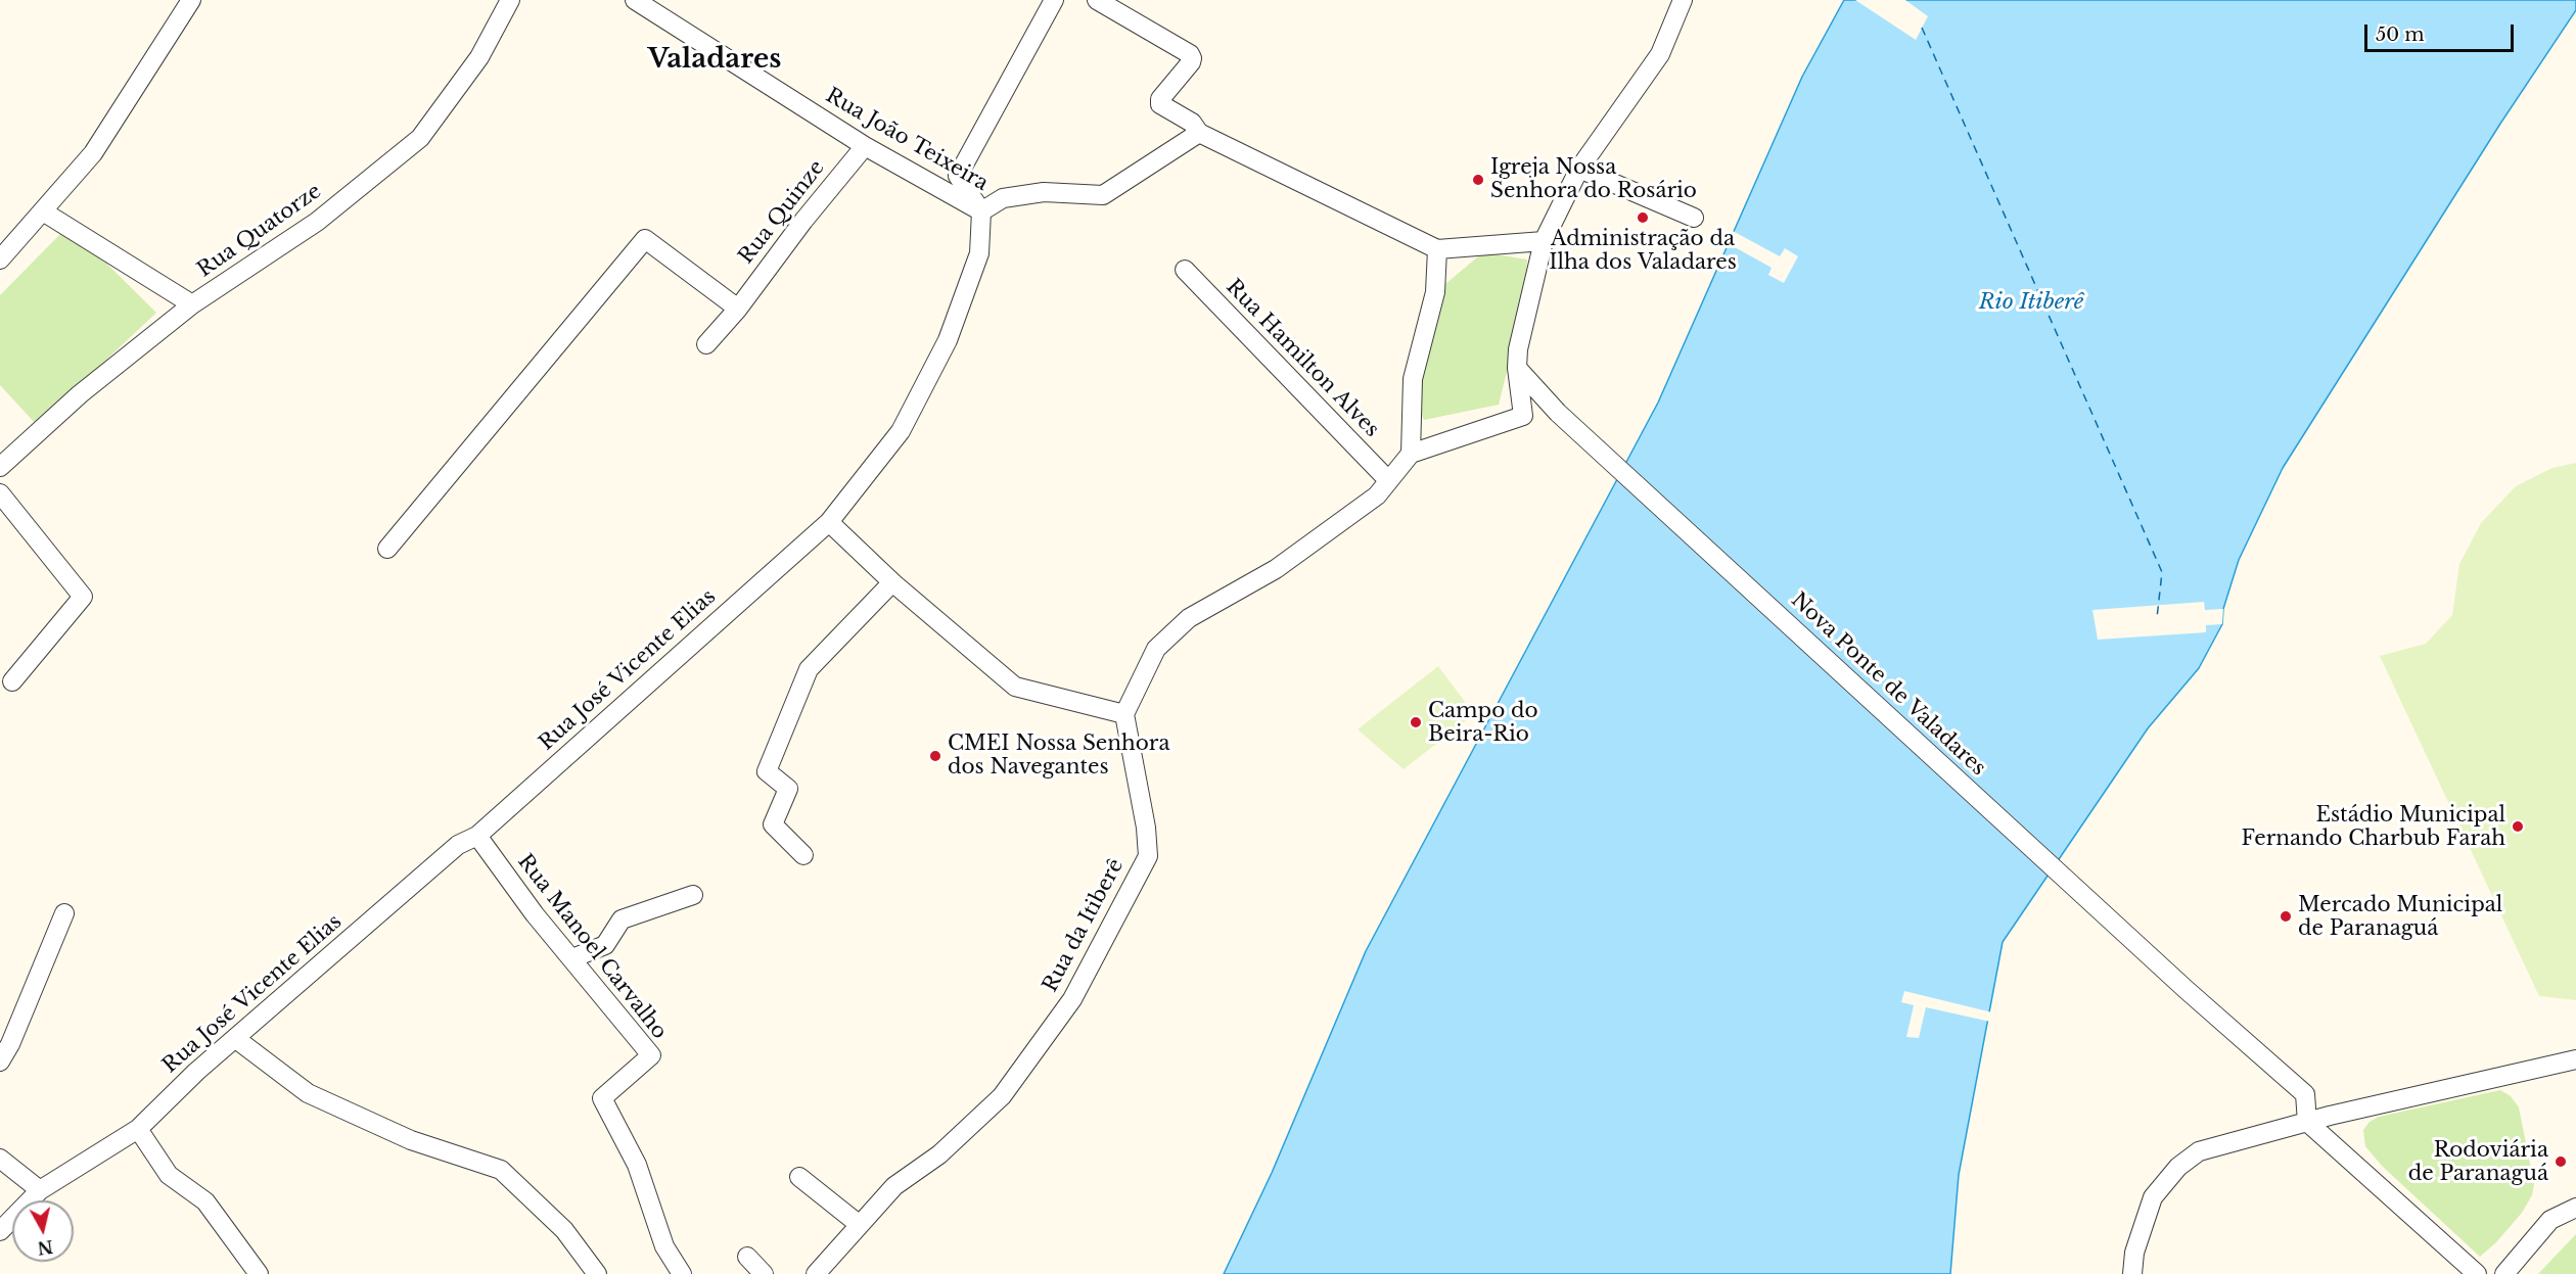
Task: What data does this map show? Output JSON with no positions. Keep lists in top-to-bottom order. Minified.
{"streets":{"street":["Rua João Teixeira","Rua Quinze","Rua Quatorze","Rua Hamilton Alves","Rua José Vicente Elias","Nova Ponte de Valadares","Rua da Itiberê","Rua Manoel Carvalho"]},"crossings":[["Rua João Teixeira","Rua Quinze"],["Rua João Teixeira","Rua José Vicente Elias"],["Rua José Vicente Elias","Rua Manoel Carvalho"]],"districts":["Valadares"],"water":["Rio Itiberê"],"places":["Igreja Nossa Senhora do Rosário","Administração da Ilha dos Valadares","Campo do Beira-Rio","CMEI Nossa Senhora dos Navegantes","Estádio Municipal Fernando Charbub Farah","Mercado Municipal de Paranaguá","Rodoviária de Paranaguá"],"scale_bar":"50 m","north":"bottom"}
